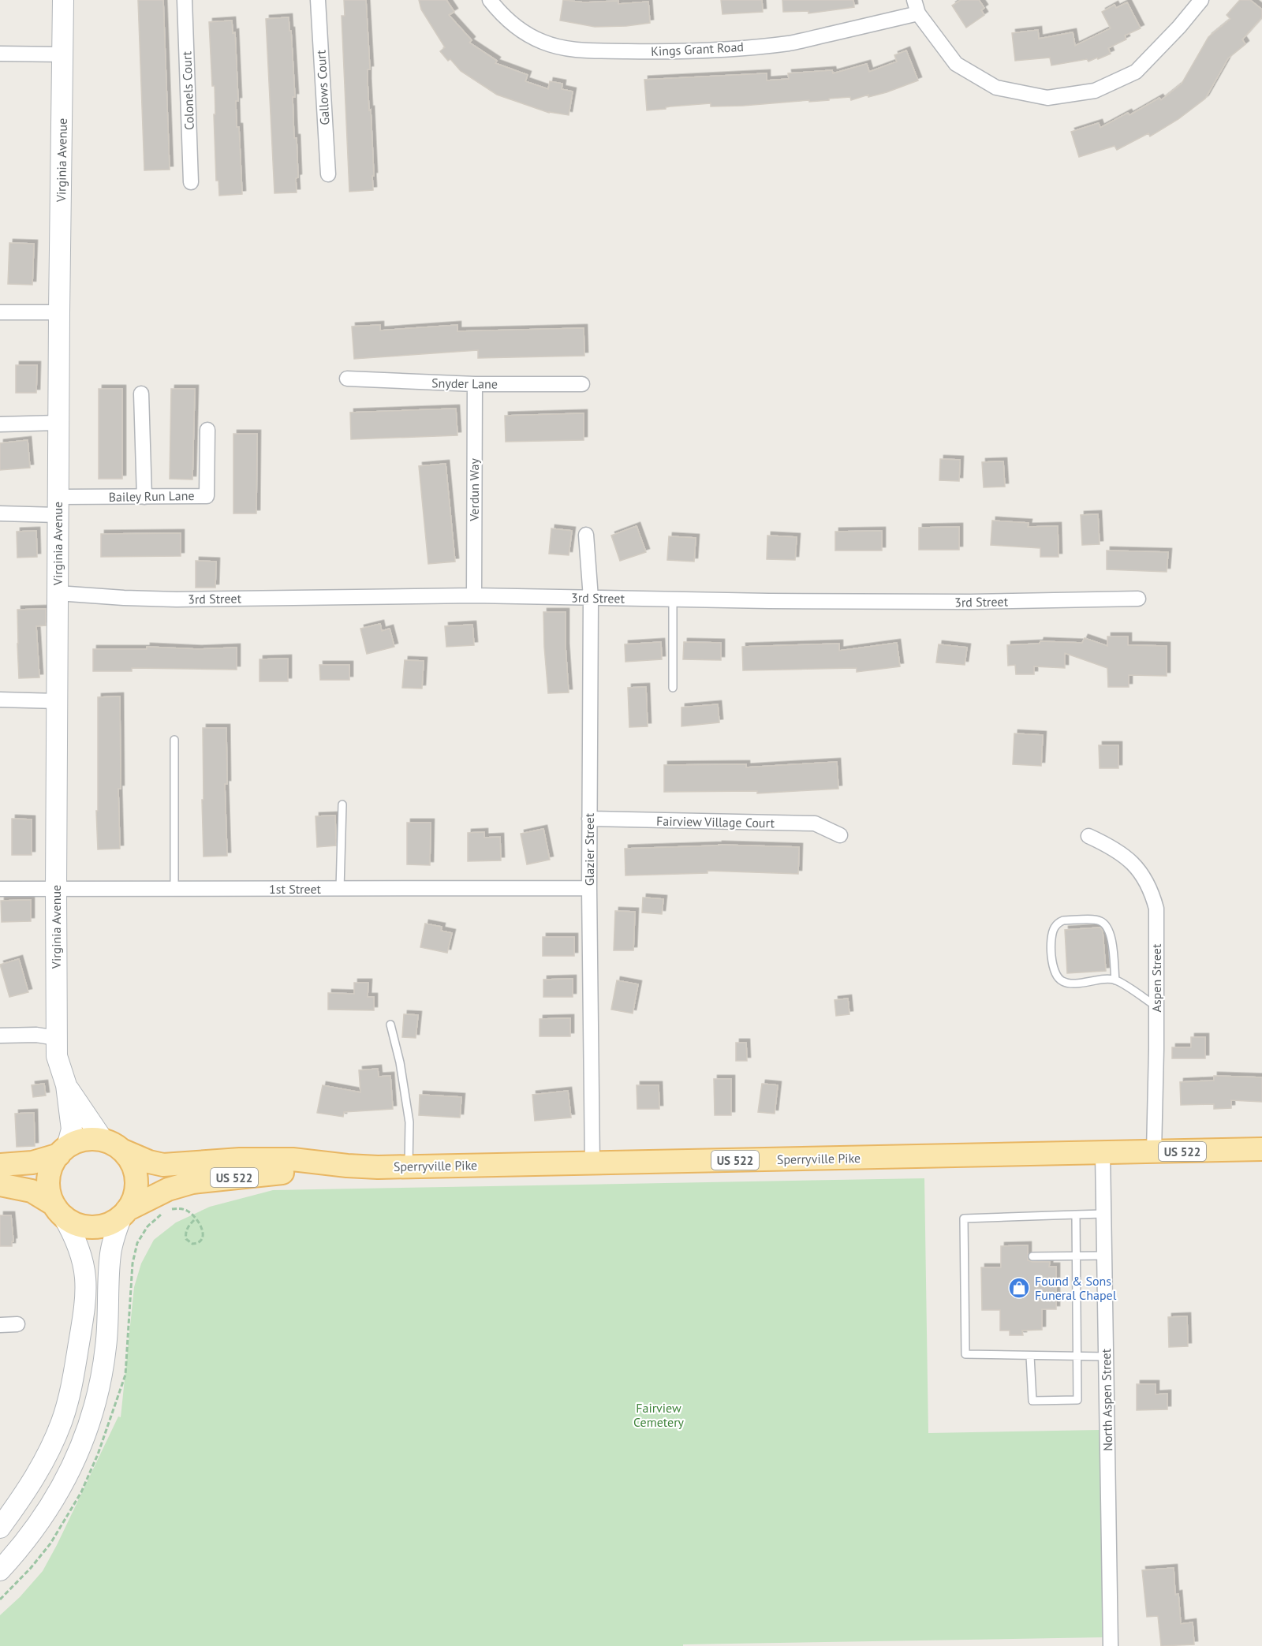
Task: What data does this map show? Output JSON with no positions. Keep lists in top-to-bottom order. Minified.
{"streets":{"main road":["US 522","Sperryville Pike"],"street":["Kings Grant Road","Gallows Court","Colonels Court","Virginia Avenue","Snyder Lane","Verdun Way","Bailey Run Lane","3rd Street","Fairview Village Court","Glazier Street","1st Street","Aspen Street","North Aspen Street"]},"crossings":[["Virginia Avenue","Bailey Run Lane"],["Virginia Avenue","3rd Street"],["Virginia Avenue","1st Street"],["Virginia Avenue","US 522"],["Virginia Avenue","Sperryville Pike"],["Snyder Lane","Verdun Way"],["Verdun Way","3rd Street"],["3rd Street","Glazier Street"],["Fairview Village Court","Glazier Street"],["Glazier Street","1st Street"],["Glazier Street","Sperryville Pike"],["Aspen Street","Sperryville Pike"],["US 522","Sperryville Pike"],["Sperryville Pike","North Aspen Street"]],"parks":["Fairview Cemetery"],"places":{"shop":["Found & Sons Funeral Chapel"]}}
